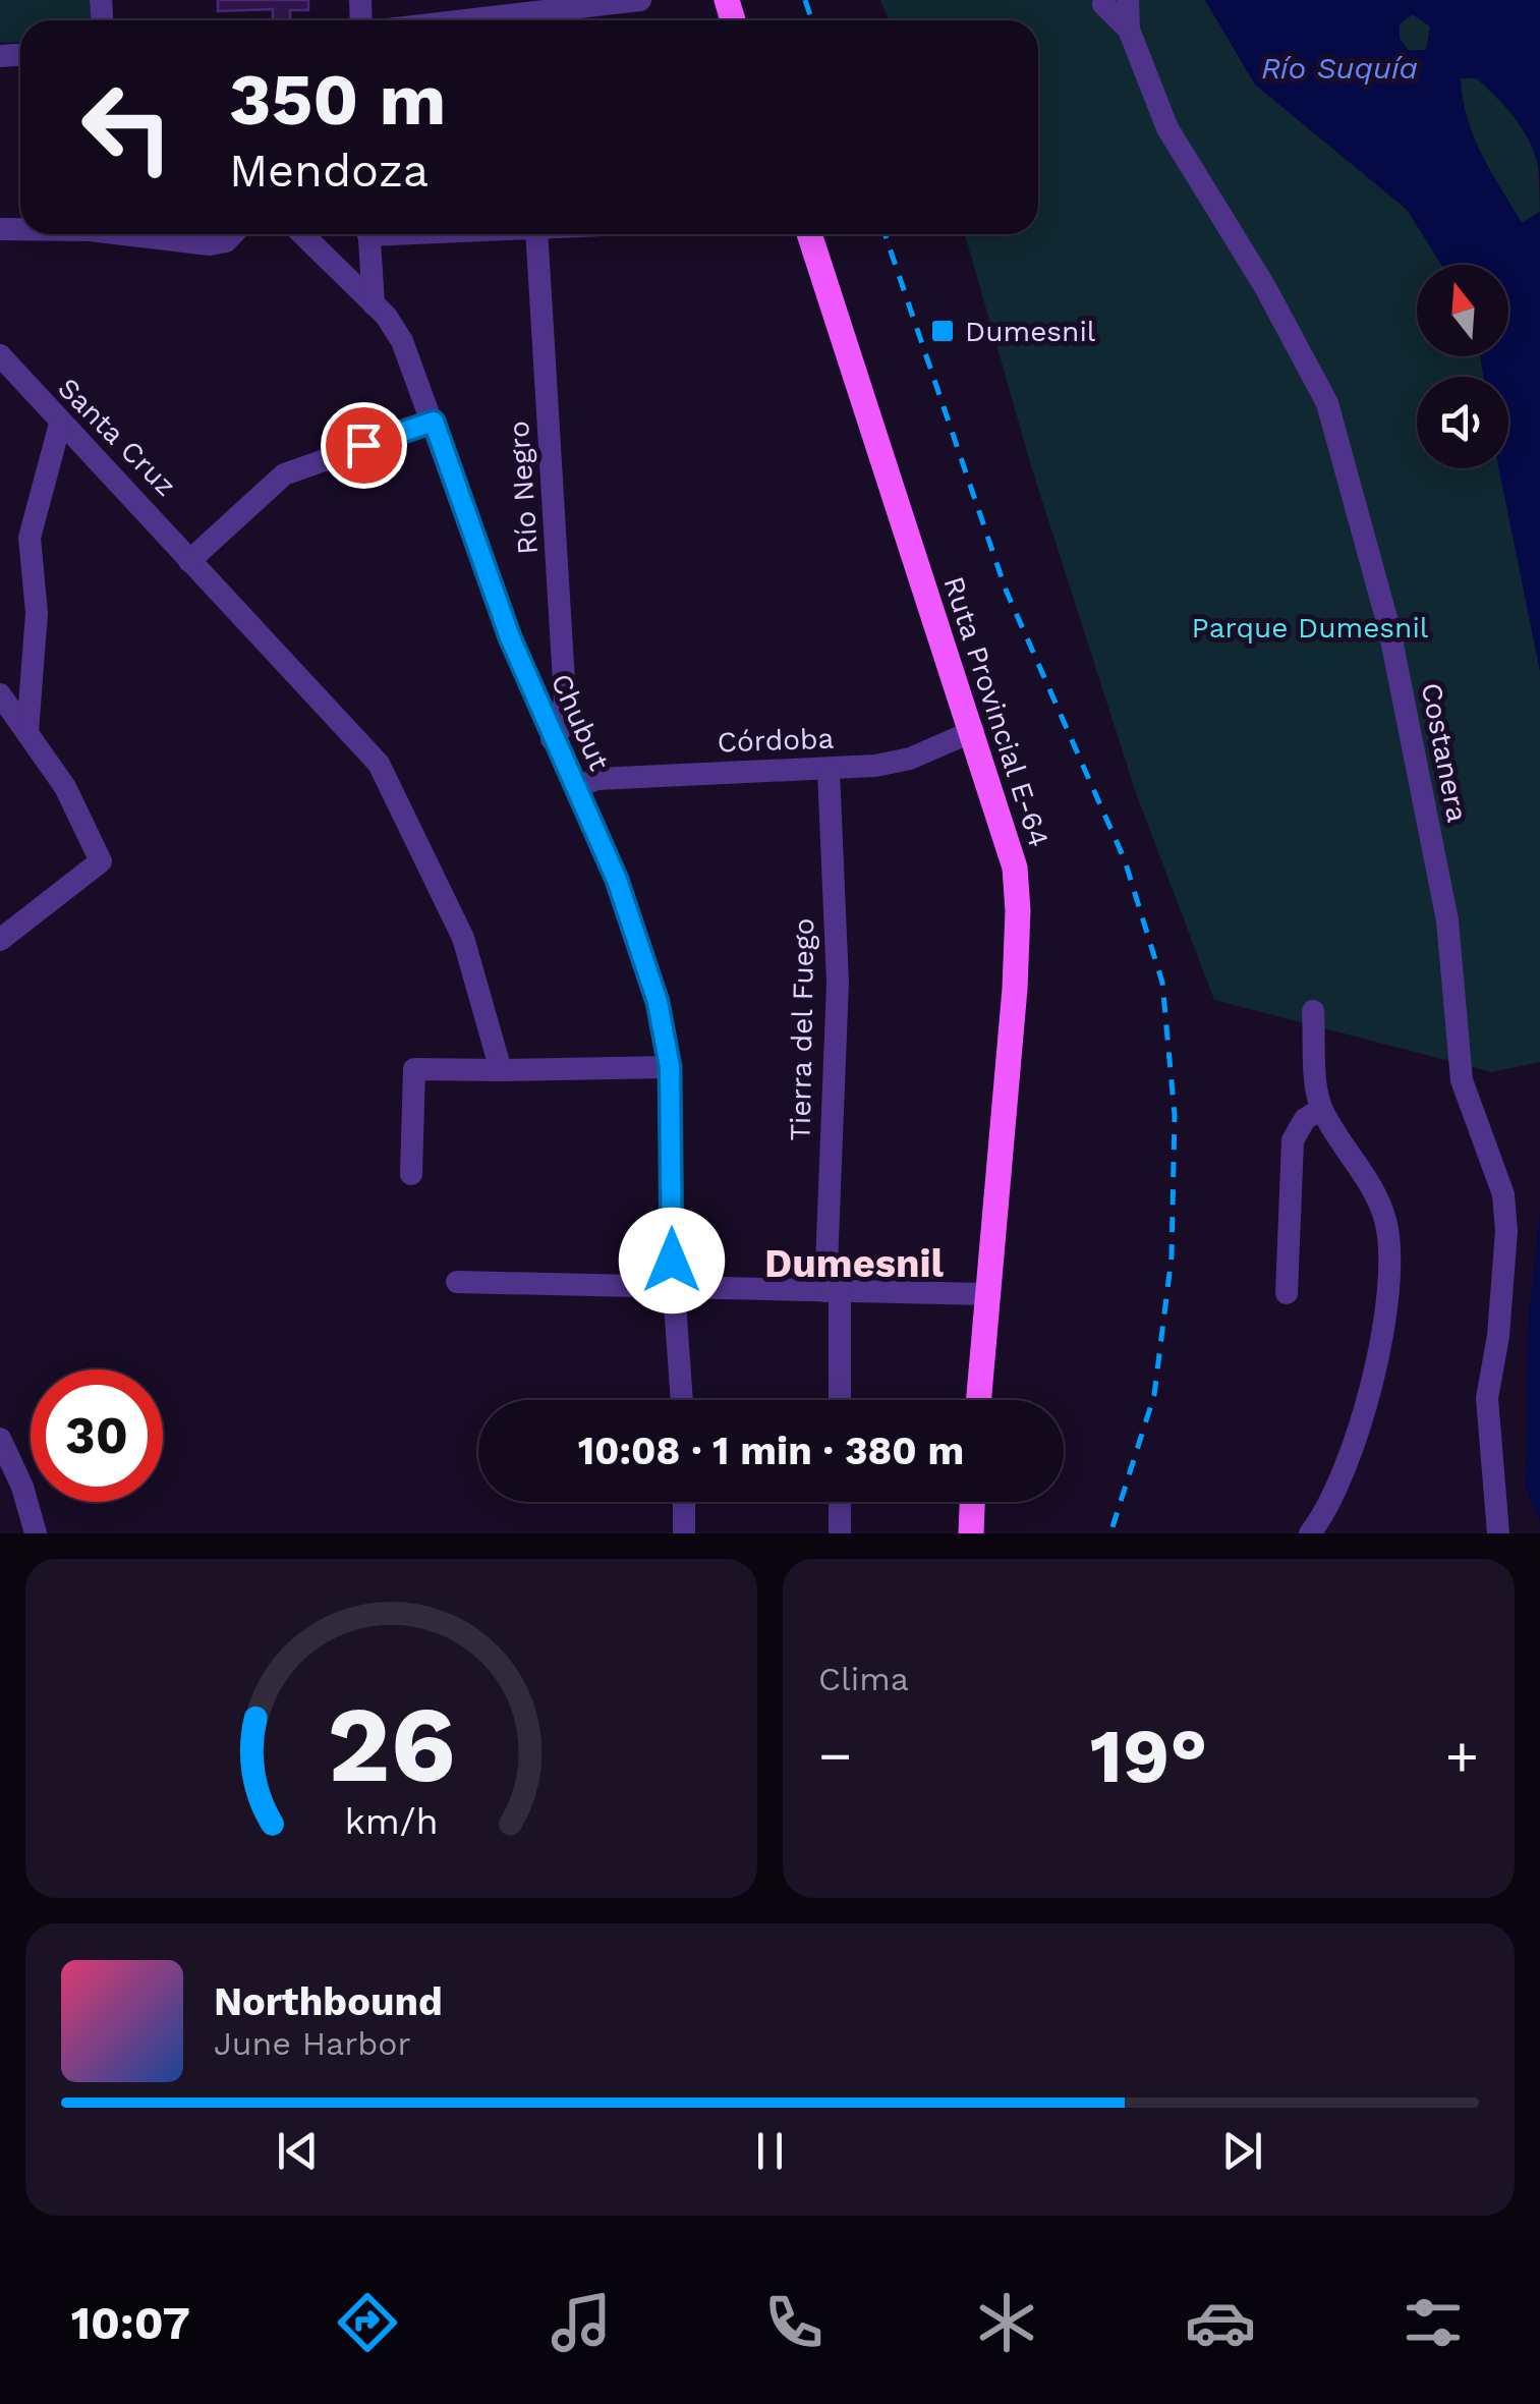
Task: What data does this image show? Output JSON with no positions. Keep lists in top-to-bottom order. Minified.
{"streets":{"main road":["Ruta Provincial E-64"],"street":["Santa Cruz","Río Negro","Chubut","Córdoba","Costanera","Tierra del Fuego"]},"crossings":[["Río Negro","Chubut"],["Ruta Provincial E-64","Córdoba"],["Chubut","Córdoba"],["Córdoba","Tierra del Fuego"]],"districts":["Dumesnil"],"water":["Río Suquía"],"parks":["Parque Dumesnil"],"places":{"transit":["Dumesnil"]},"north":"top","page":{"turn":["350 m","Mendoza"],"limit":"30","trip":"10:08 · 1 min · 380 m","tile":"Clima","heat":["−","19°","+"],"song":["Northbound","June Harbor"],"tabs":"10:07","gauge":["26","km/h"]}}
